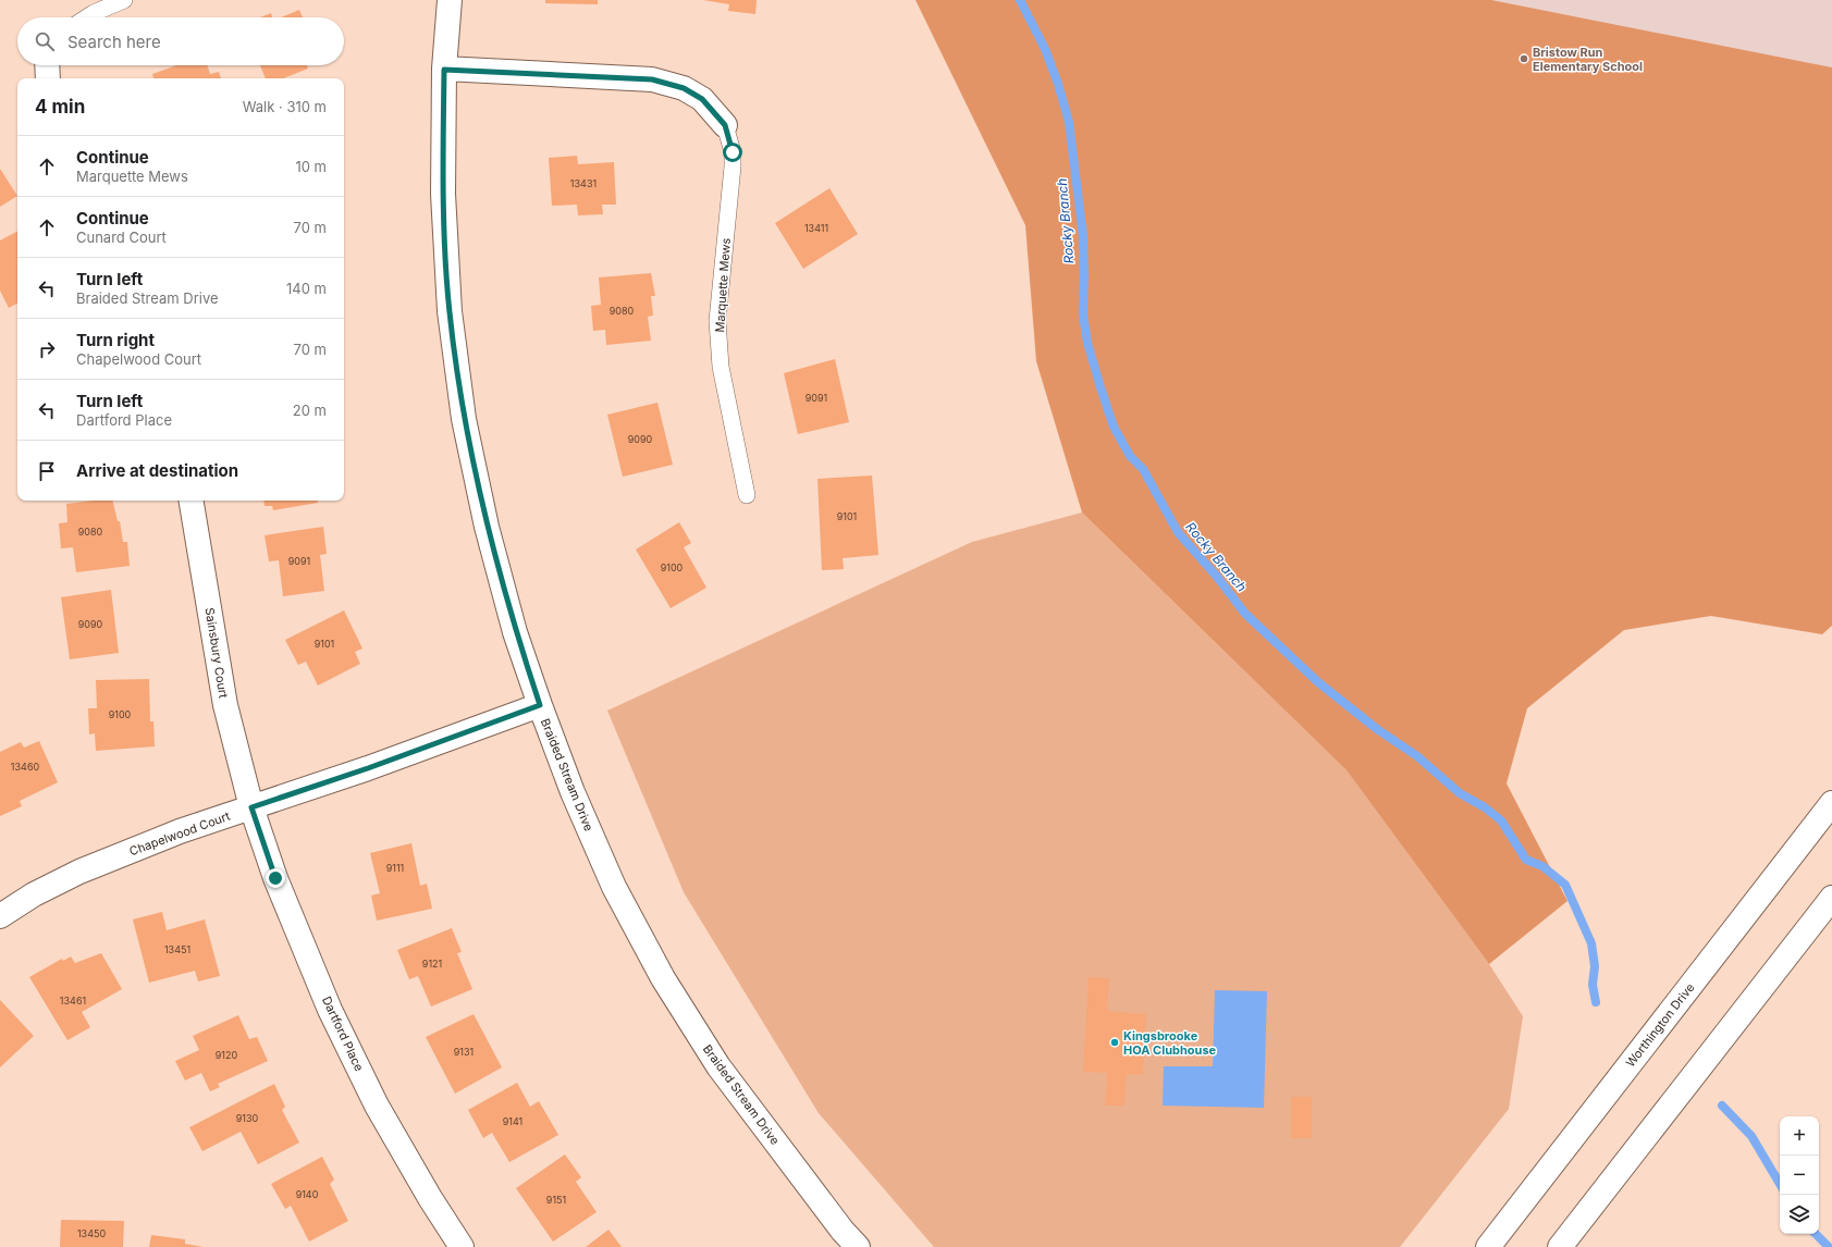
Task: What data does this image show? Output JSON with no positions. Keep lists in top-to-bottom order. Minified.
{"streets":{"street":["Sainsbury Court","Braided Stream Drive","Chapelwood Court","Worthington Drive","Dartford Place"],"lane":["Marquette Mews"]},"crossings":[["Sainsbury Court","Chapelwood Court"],["Sainsbury Court","Dartford Place"],["Braided Stream Drive","Chapelwood Court"],["Chapelwood Court","Dartford Place"]],"water":["Rocky Branch"],"places":["Bristow Run Elementary School","Kingsbrooke HOA Clubhouse"],"house_numbers":["13431","13411","9080","9091","9090","9101","9080","9091","9100","9090","9101","9100","13460","9111","13451","9121","13461","9131","9120","9130","9141","9140","9151","13450"],"page":{"search":"Search here","heading":["4 min","Walk · 310 m"],"list":[["Continue","Marquette Mews","10 m"],["Continue","Cunard Court","70 m"],["Turn left","Braided Stream Drive","140 m"],["Turn right","Chapelwood Court","70 m"],["Turn left","Dartford Place","20 m"],"Arrive at destination"],"map_buttons":["+","−"]}}
